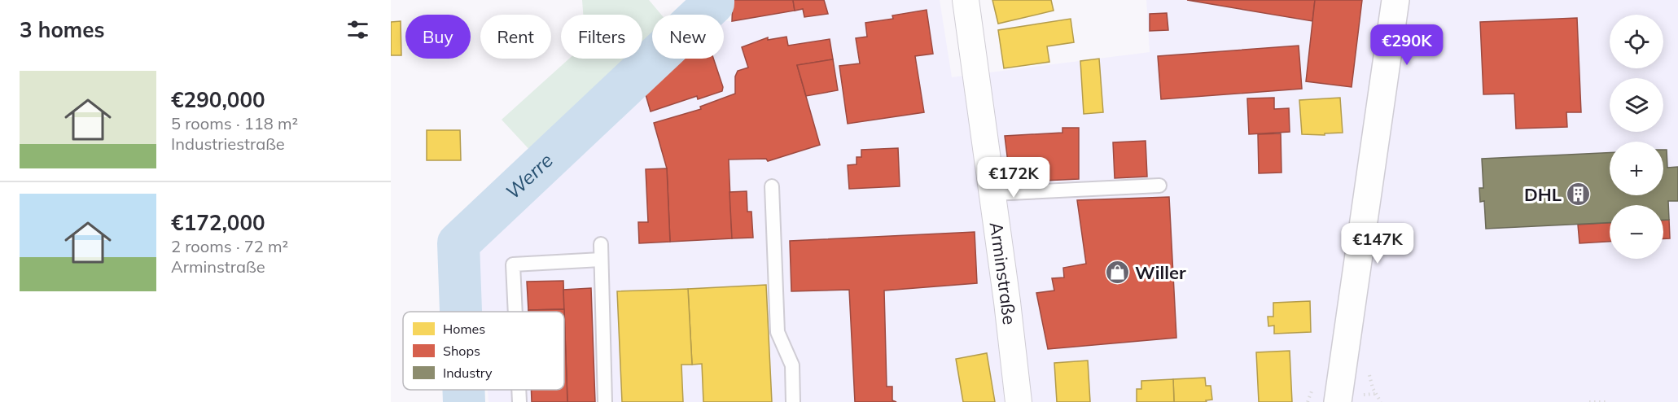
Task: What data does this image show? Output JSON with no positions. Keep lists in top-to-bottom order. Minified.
{"streets":{"street":["Arminstraße"]},"water":["Werre"],"places":{"building":["DHL"],"shop":["Willer"]},"legend":["Homes","Shops","Industry"],"page":{"heading":"3 homes","map_buttons":["+","−"],"chip":["Buy","Rent","Filters","New"],"price":["€290K","€172K","€147K"],"list":[{"name":"€290,000","note":"5 rooms · 118 m² · Industriestraße"},{"name":"€172,000","note":"2 rooms · 72 m² · Arminstraße"}]}}
